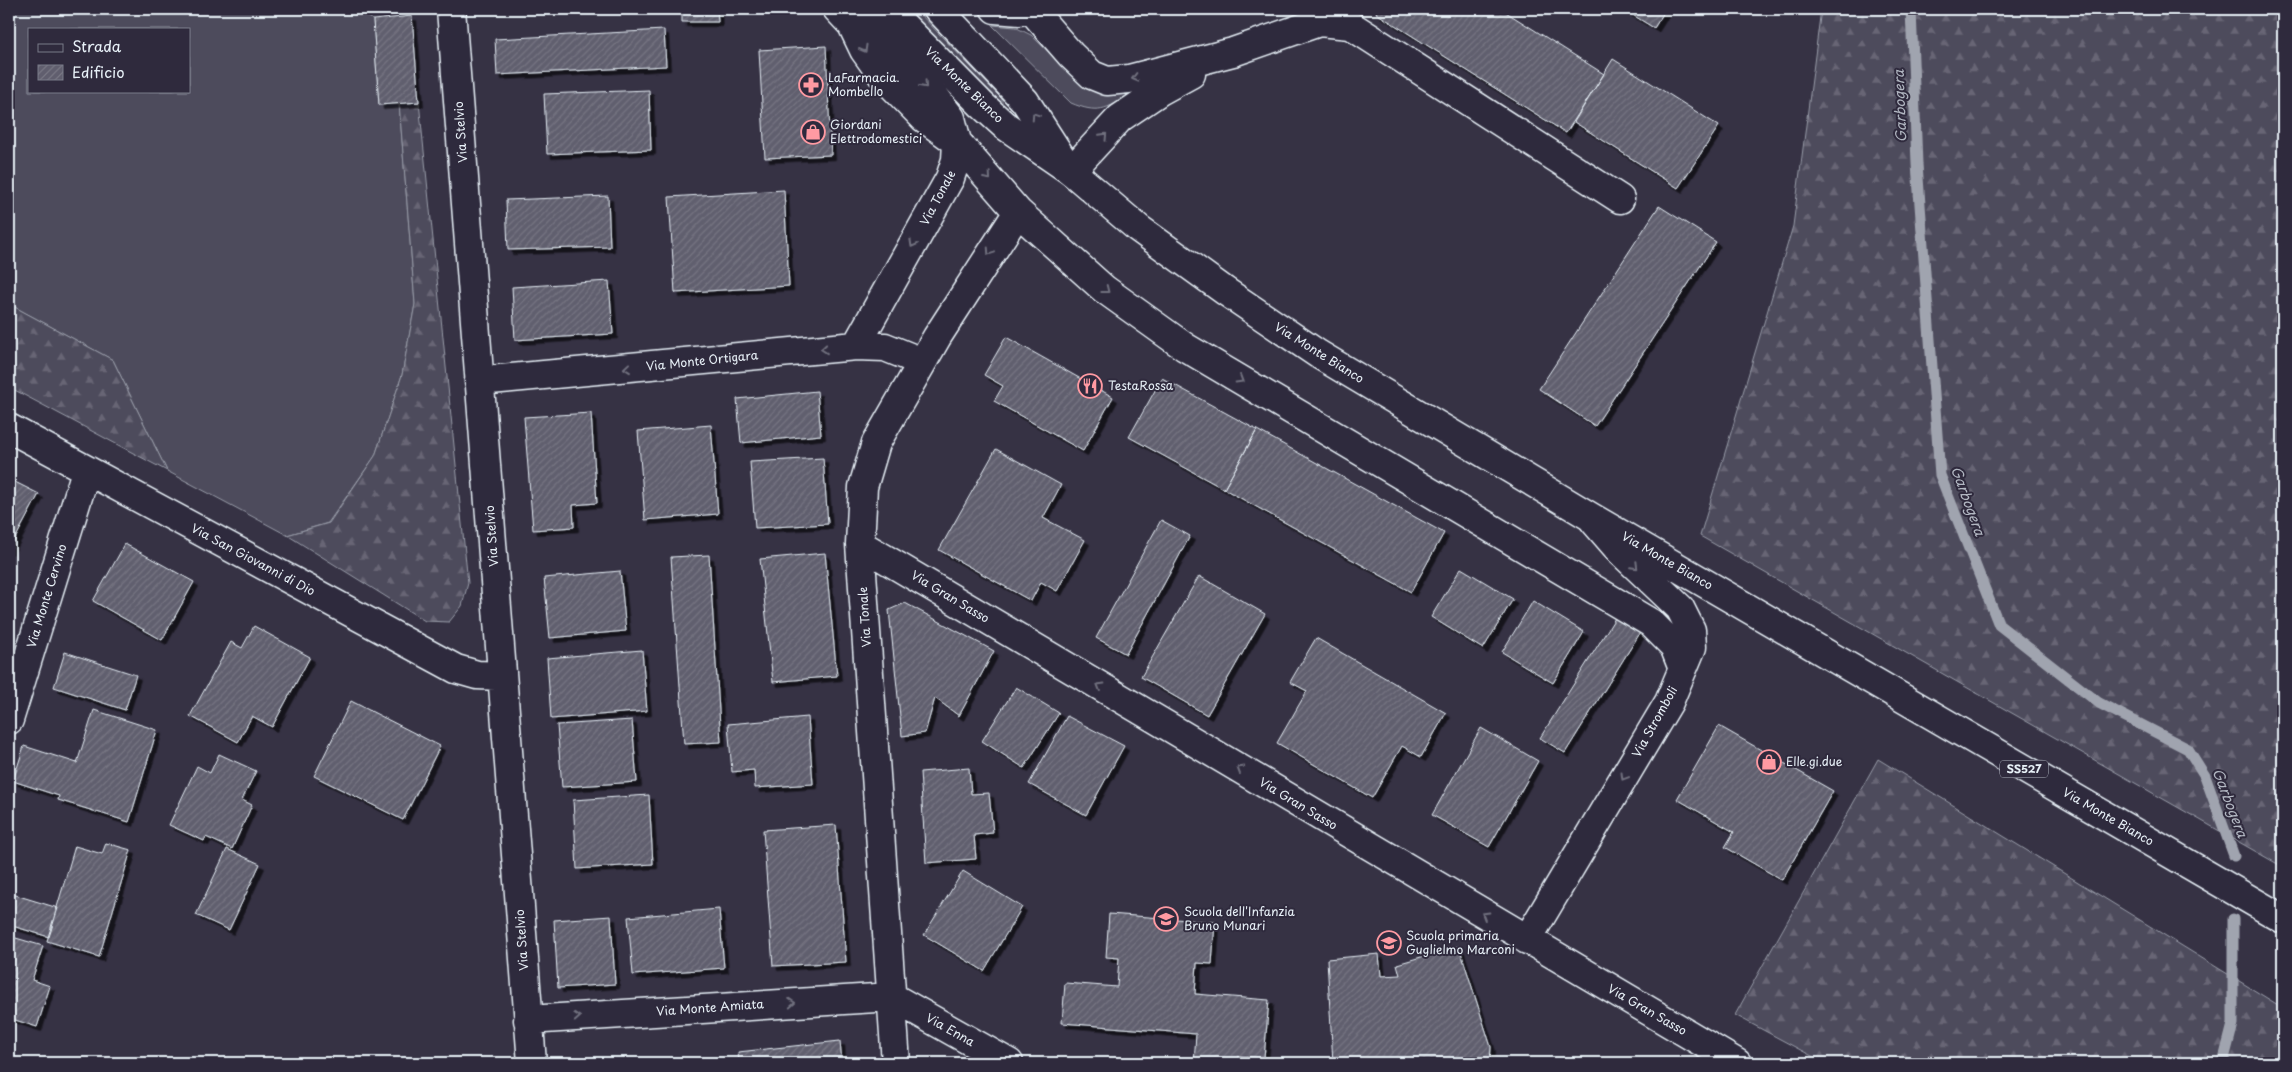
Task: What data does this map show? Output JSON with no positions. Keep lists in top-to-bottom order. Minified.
{"streets":{"street":["Via Monte Bianco","Via Stelvio","Via Tonale","Via Monte Ortigara","Via San Giovanni di Dio","Via Monte Cervino","Via Gran Sasso","Via Stromboli","SS527","Via Monte Amiata","Via Enna"]},"crossings":[["Via Monte Bianco","Via Stromboli"],["Via Stelvio","Via Monte Ortigara"],["Via Stelvio","Via San Giovanni di Dio"],["Via Stelvio","Via Monte Amiata"],["Via Tonale","Via Monte Ortigara"],["Via Tonale","Via Gran Sasso"],["Via Tonale","Via Monte Amiata"],["Via Tonale","Via Enna"],["Via San Giovanni di Dio","Via Monte Cervino"],["Via Gran Sasso","Via Stromboli"],["Via Monte Amiata","Via Enna"]],"one_way":["Via Tonale","Via Monte Ortigara","Via Gran Sasso","Via Stromboli","Via Monte Amiata"],"water":["Garbogera"],"places":{"pharmacy":["LaFarmacia. Mombello"],"shop":["Giordani Elettrodomestici","Elle.gi.due"],"restaurant":["TestaRossa"],"school or university":["Scuola dell'Infanzia Bruno Munari","Scuola primaria Guglielmo Marconi"]},"legend":["Strada","Edificio"]}
